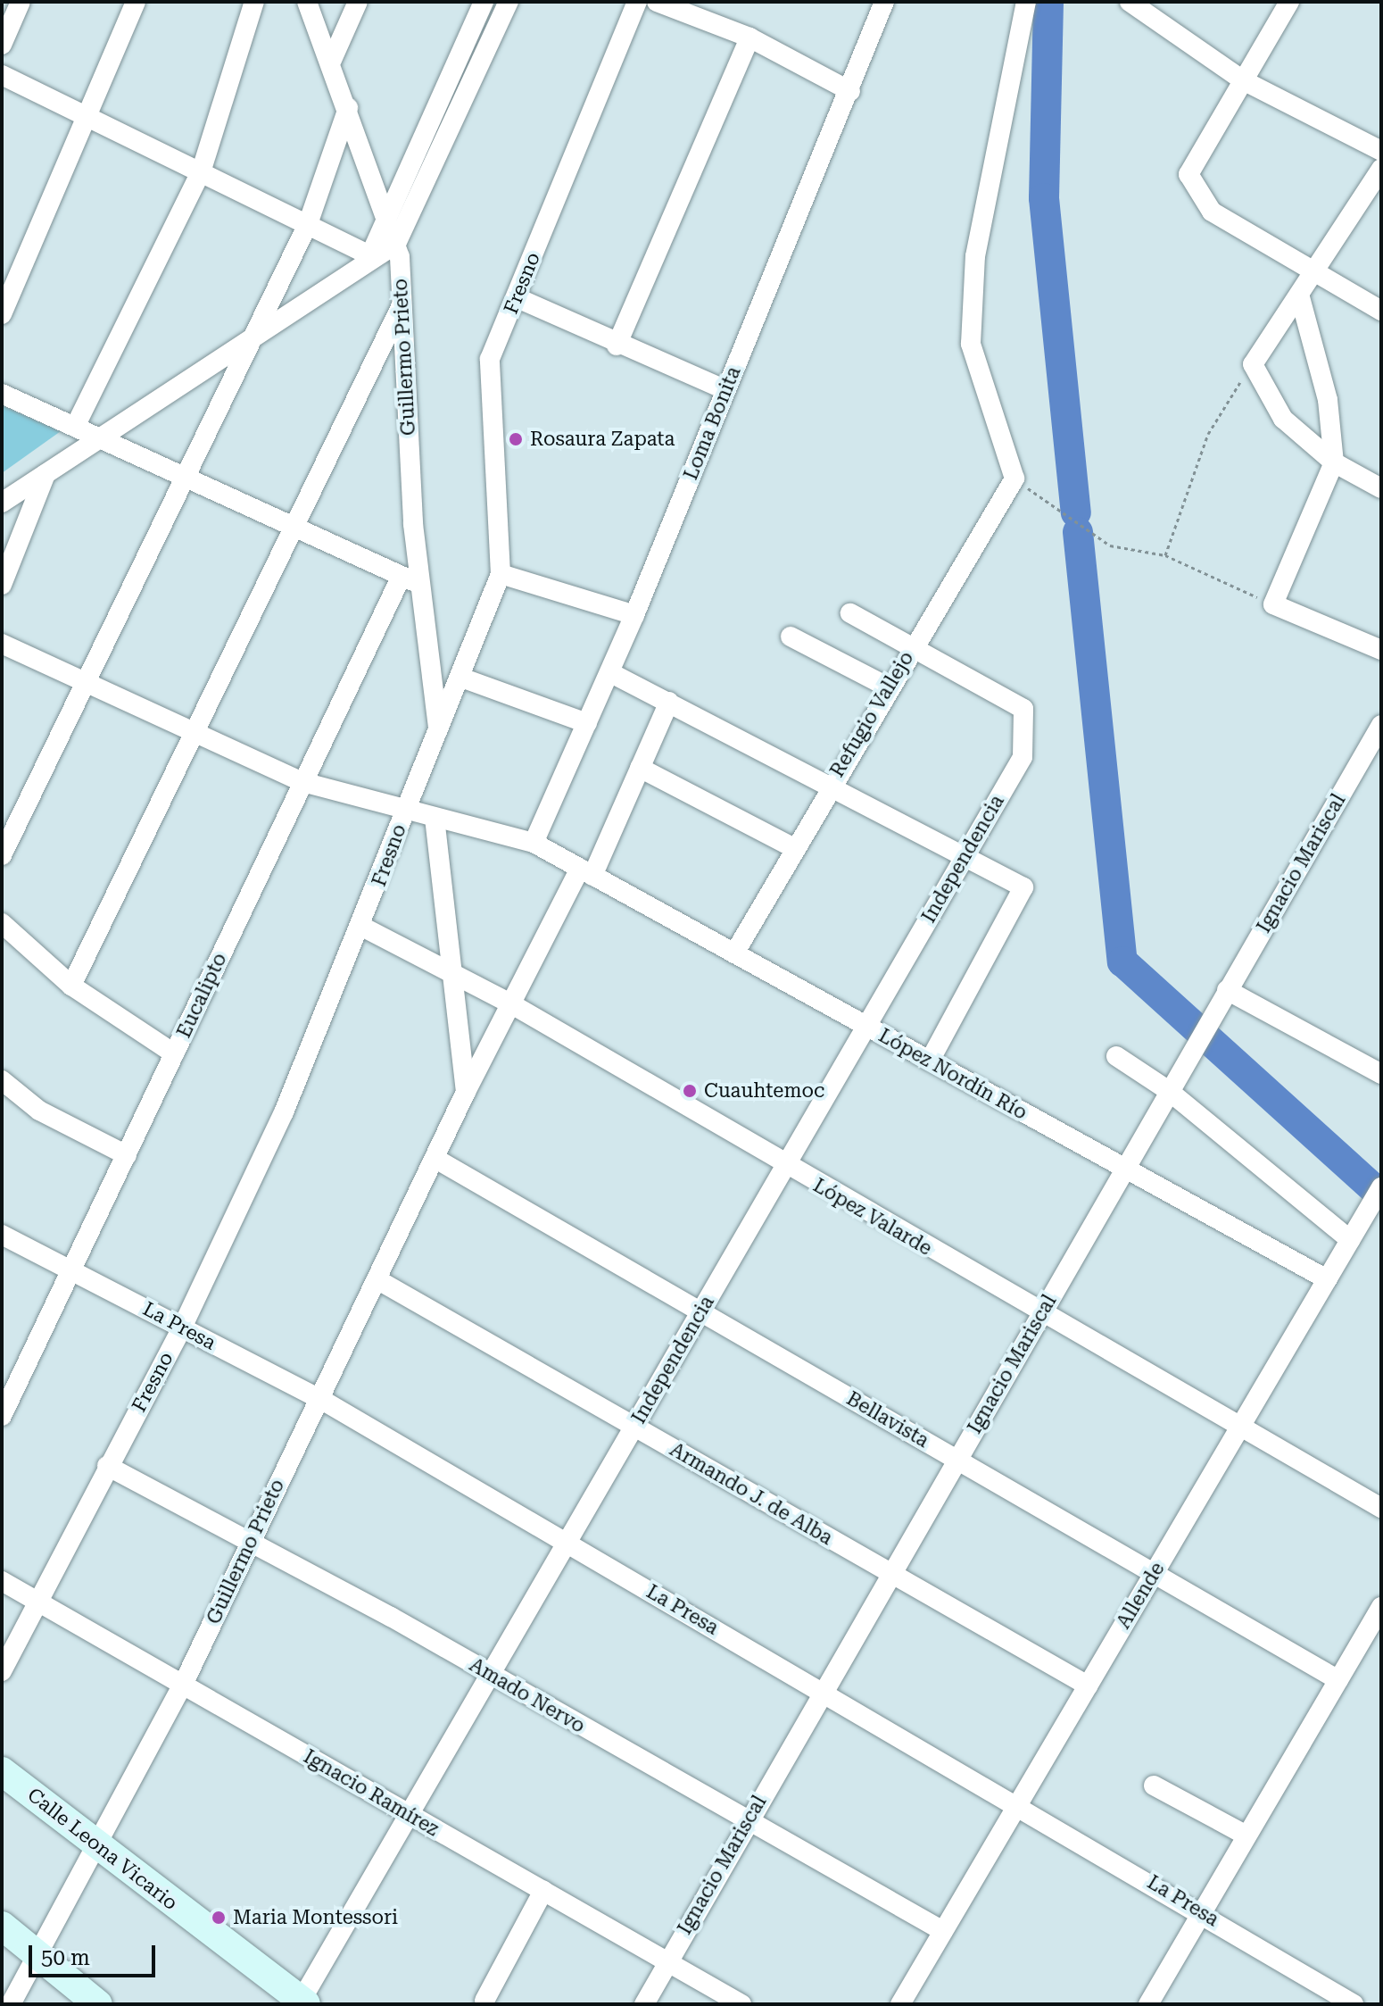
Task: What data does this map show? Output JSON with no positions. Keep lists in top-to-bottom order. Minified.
{"streets":{"main road":["Calle Leona Vicario"],"street":["Fresno","Guillermo Prieto","Loma Bonita","Refugio Vallejo","Independencia","Ignacio Mariscal","Eucalipto","López Nordín Río","López Valarde","La Presa","Bellavista","Armando J. de Alba","Allende","Amado Nervo","Ignacio Ramírez"]},"crossings":[["Fresno","Guillermo Prieto"],["Fresno","López Nordín Río"],["Fresno","López Valarde"],["Fresno","La Presa"],["Fresno","Amado Nervo"],["Fresno","Ignacio Ramírez"],["Guillermo Prieto","López Nordín Río"],["Guillermo Prieto","López Valarde"],["Guillermo Prieto","La Presa"],["Guillermo Prieto","Bellavista"],["Guillermo Prieto","Armando J. de Alba"],["Guillermo Prieto","Amado Nervo"],["Guillermo Prieto","Ignacio Ramírez"],["Guillermo Prieto","Calle Leona Vicario"],["Loma Bonita","López Nordín Río"],["Refugio Vallejo","Independencia"],["Refugio Vallejo","López Nordín Río"],["Independencia","López Nordín Río"],["Independencia","López Valarde"],["Independencia","La Presa"],["Independencia","Bellavista"],["Independencia","Armando J. de Alba"],["Independencia","Amado Nervo"],["Independencia","Ignacio Ramírez"],["Independencia","Calle Leona Vicario"],["Ignacio Mariscal","López Nordín Río"],["Ignacio Mariscal","López Valarde"],["Ignacio Mariscal","La Presa"],["Ignacio Mariscal","Bellavista"],["Ignacio Mariscal","Armando J. de Alba"],["Ignacio Mariscal","Amado Nervo"],["Ignacio Mariscal","Ignacio Ramírez"],["Eucalipto","López Nordín Río"],["Eucalipto","La Presa"],["López Nordín Río","Allende"],["López Valarde","Allende"],["La Presa","Allende"],["Bellavista","Allende"],["Armando J. de Alba","Allende"],["Allende","Amado Nervo"]],"places":["Rosaura Zapata","Cuauhtemoc","Maria Montessori"],"scale_bar":"50 m"}
